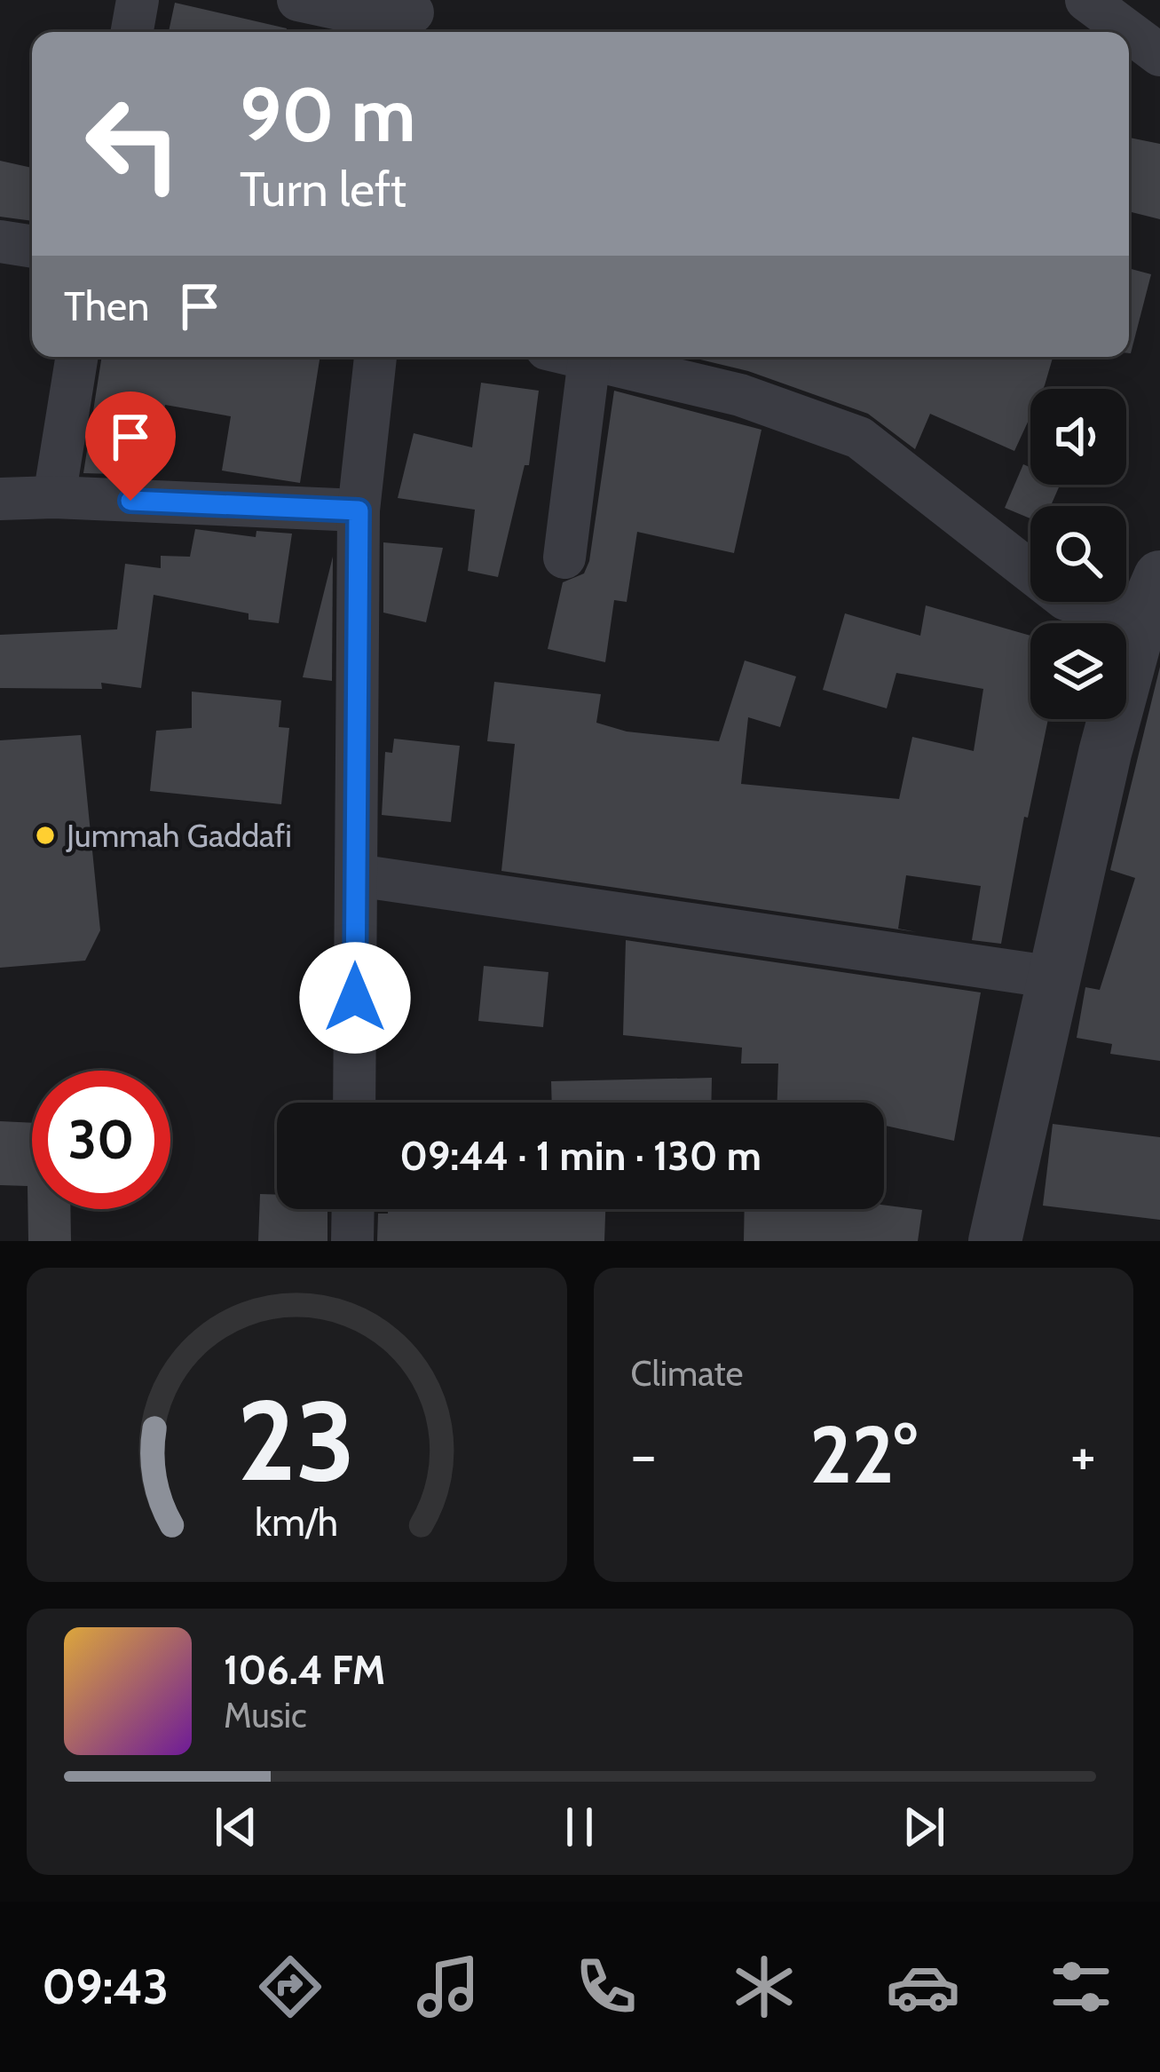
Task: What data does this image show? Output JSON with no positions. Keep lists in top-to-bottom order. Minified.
{"places":["Jummah Gaddafi"],"page":{"turn":["90 m","Turn left"],"then":"Then","limit":"30","trip":"09:44 · 1 min · 130 m","tile":"Climate","heat":["−","22°","+"],"song":["106.4 FM","Music"],"tabs":"09:43","gauge":["23","km/h"]}}
